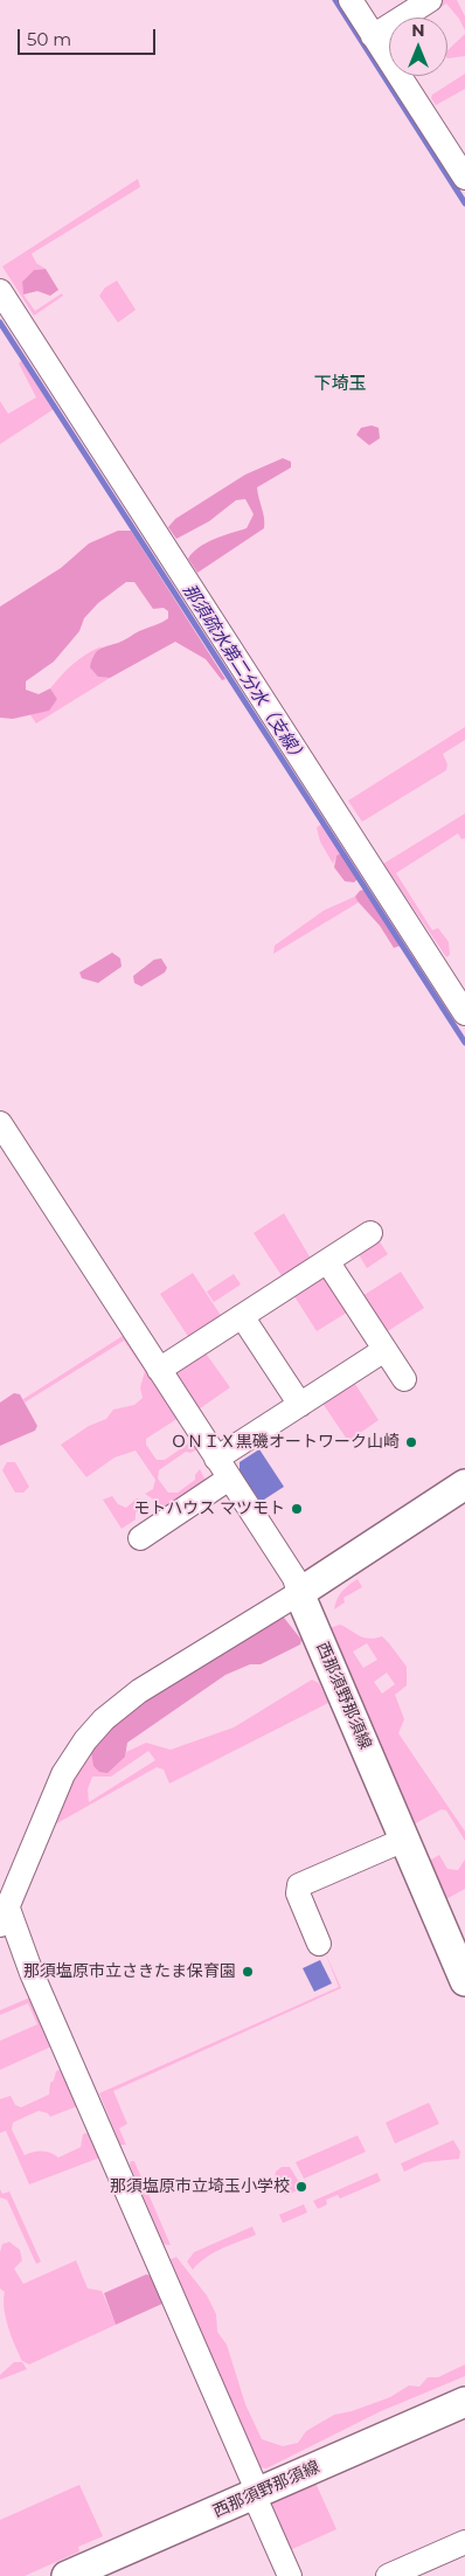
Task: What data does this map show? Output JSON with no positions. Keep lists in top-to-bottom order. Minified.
{"streets":{"main road":["西那須野那須線"]},"districts":["下埼玉"],"water":["那須疏水第二分水（支線）"],"places":["ＯＮＩＸ黒磯オートワーク山崎","モトハウス マツモト","那須塩原市立さきたま保育園","那須塩原市立埼玉小学校"],"scale_bar":"50 m","north":"top"}
